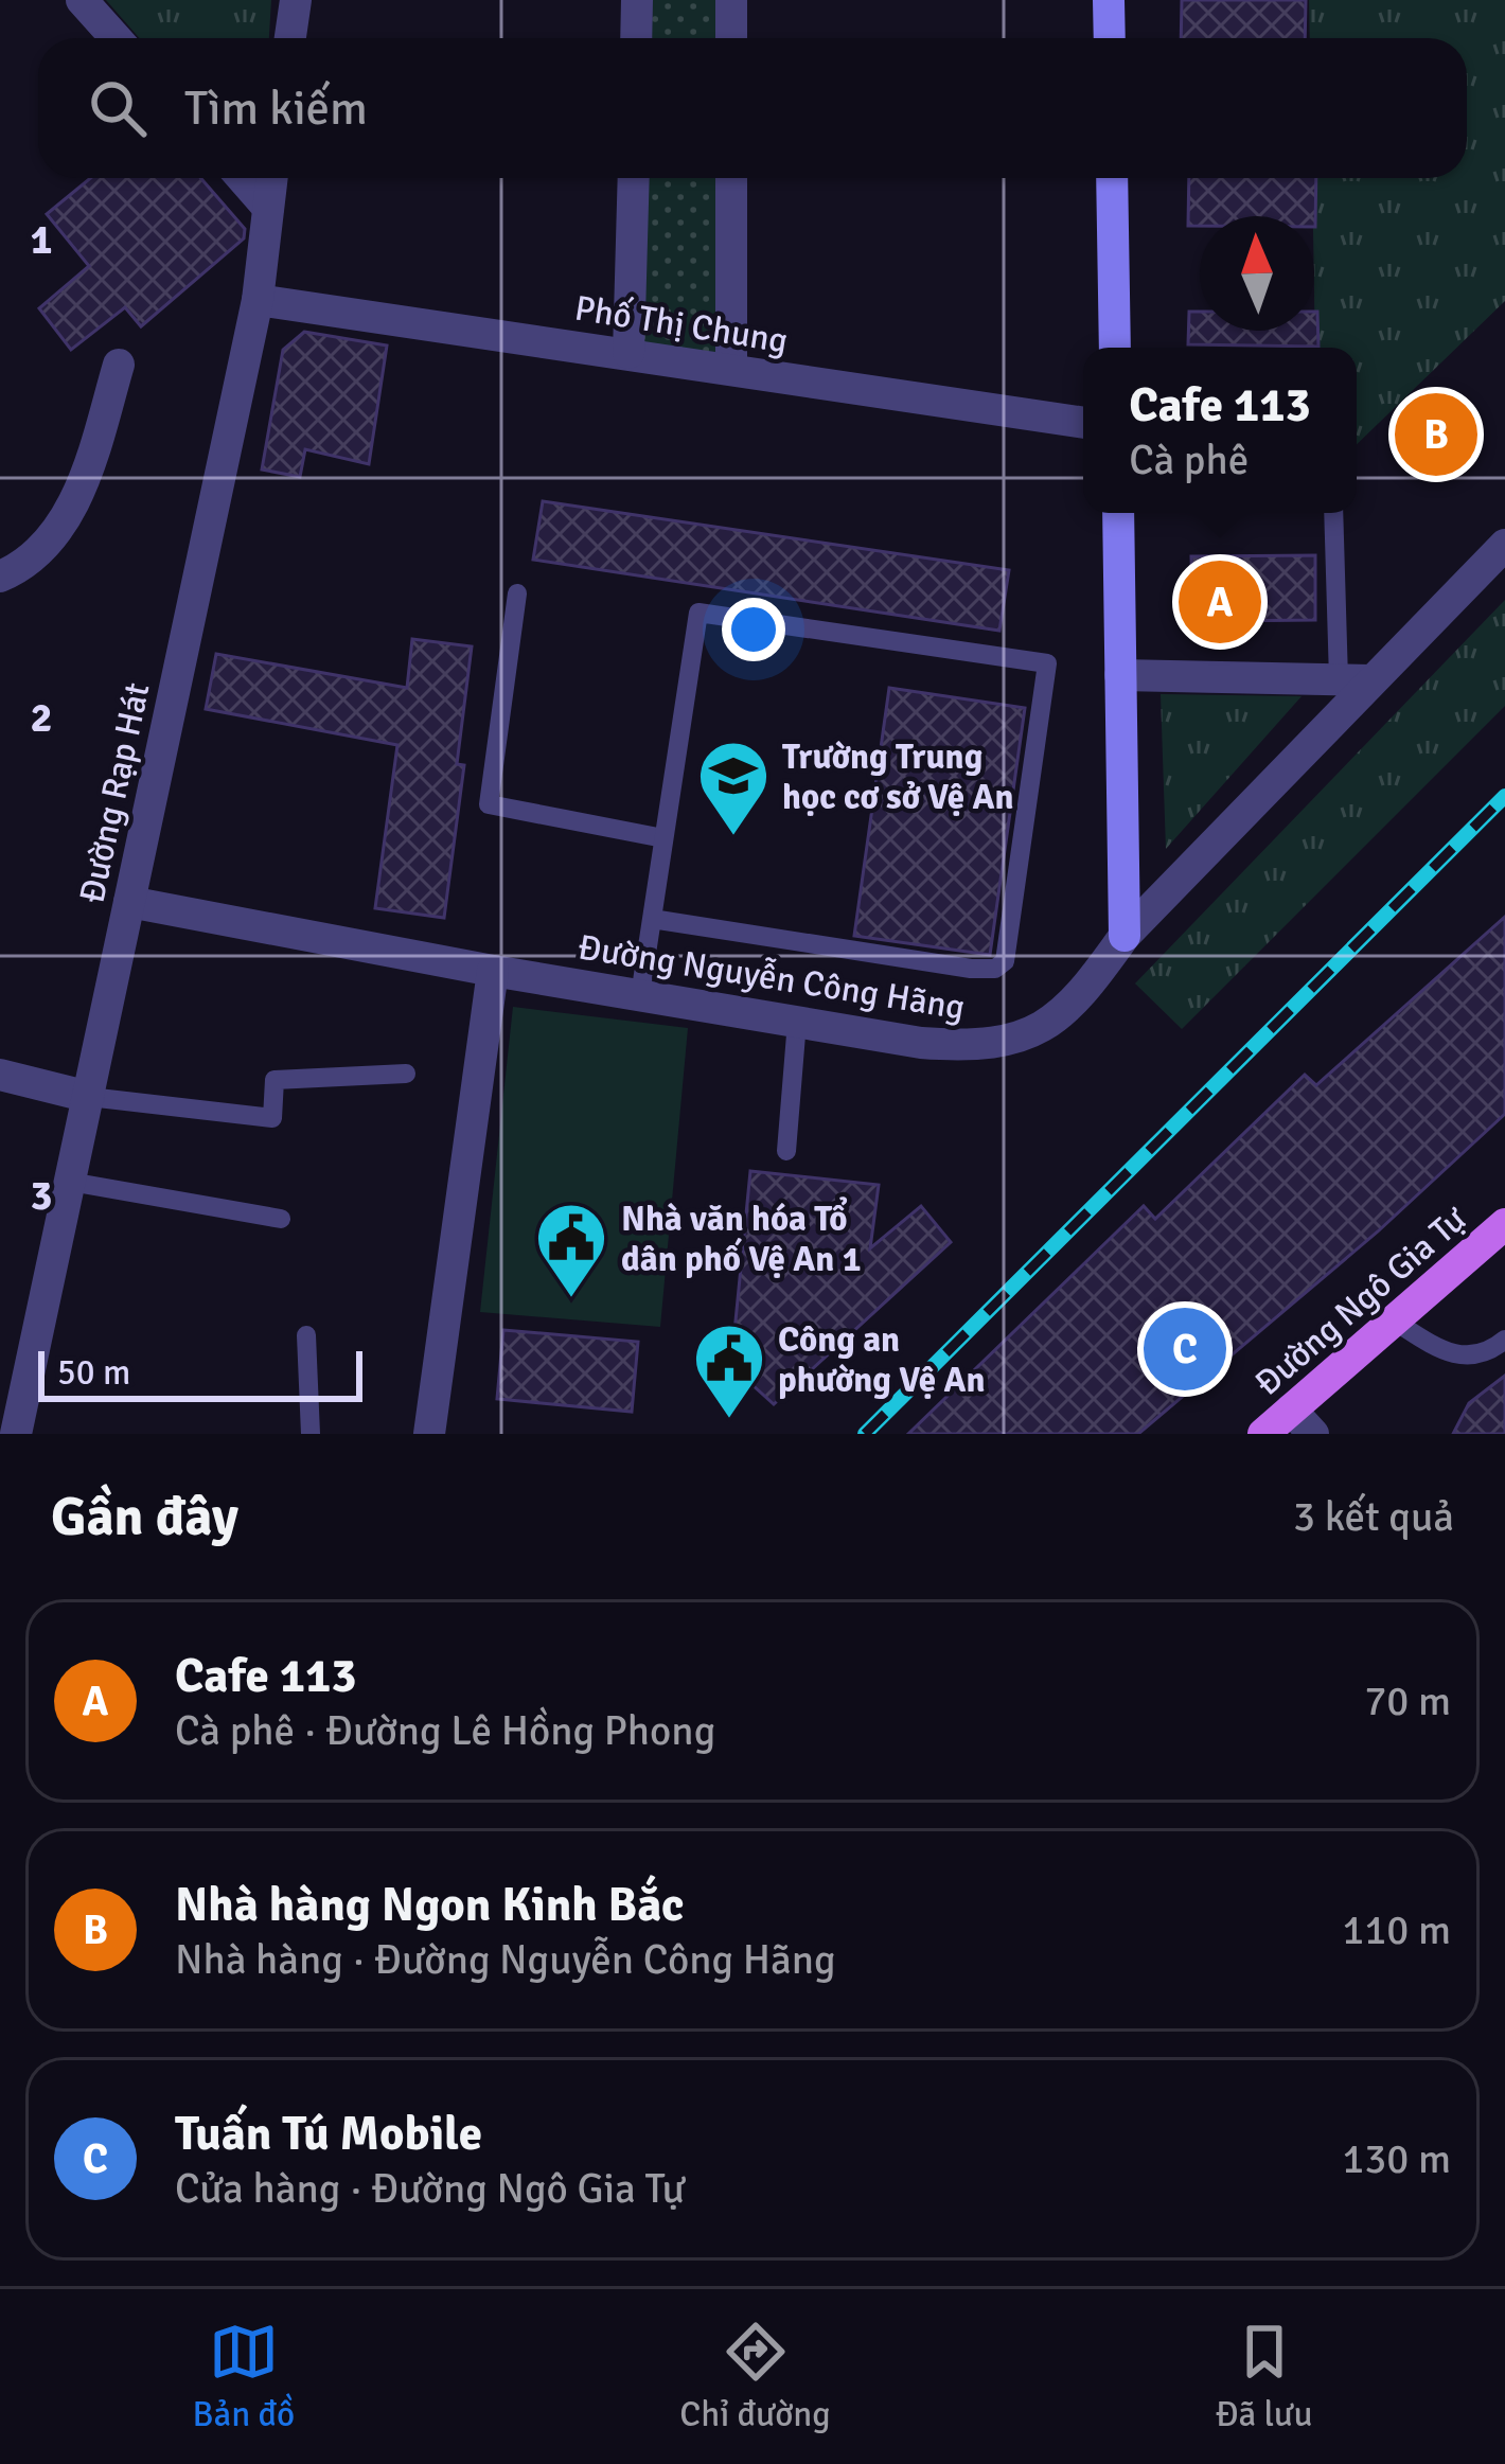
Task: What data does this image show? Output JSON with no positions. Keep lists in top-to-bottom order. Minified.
{"streets":{"main road":["Đường Ngô Gia Tự"],"street":["Phố Thị Chung","Đường Rạp Hát","Đường Nguyễn Công Hãng"]},"crossings":[["Phố Thị Chung","Đường Rạp Hát"],["Đường Rạp Hát","Đường Nguyễn Công Hãng"]],"places":{"school or university":["Trường Trung học cơ sở Vệ An"],"public building":["Nhà văn hóa Tổ dân phố Vệ An 1","Công an phường Vệ An"]},"scale_bar":"50 m","north":"top","page":{"search":"Tìm kiếm","popup":["Cafe 113","Cà phê"],"pins":["B","A","C"],"scale":"50 m","heading":["Gần đây","3 kết quả"],"list":[{"mark":"A","name":"Cafe 113","note":"Cà phê · Đường Lê Hồng Phong","value":"70 m"},{"mark":"B","name":"Nhà hàng Ngon Kinh Bắc","note":"Nhà hàng · Đường Nguyễn Công Hãng","value":"110 m"},{"mark":"C","name":"Tuấn Tú Mobile","note":"Cửa hàng · Đường Ngô Gia Tự","value":"130 m"}],"nav":["Bản đồ","Chỉ đường","Đã lưu"]},"grid":{"rows":["1","2","3"]}}
